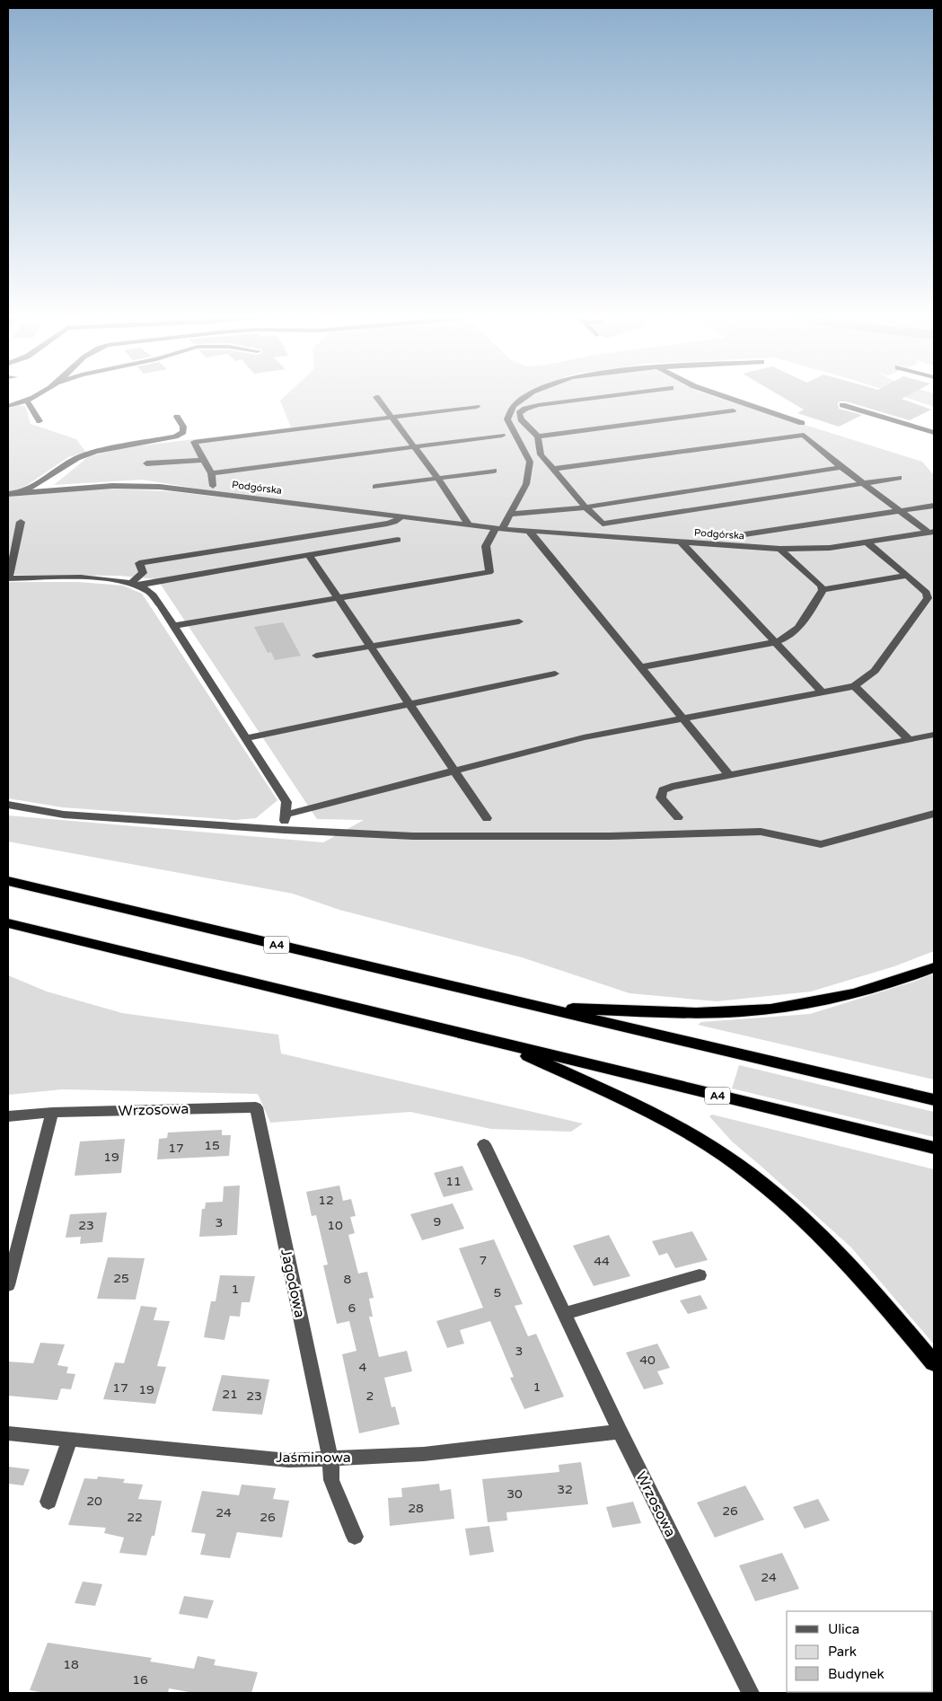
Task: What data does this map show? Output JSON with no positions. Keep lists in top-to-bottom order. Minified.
{"streets":{"highway":["A4"],"street":["Podgórska","Wrzosowa","Jagodowa","Jaśminowa"]},"crossings":[["Wrzosowa","Jagodowa"],["Wrzosowa","Jaśminowa"],["Jagodowa","Jaśminowa"]],"house_numbers":["15","17","19","11","12","9","3","23","10","7","44","25","8","1","5","6","3","40","4","1","17","19","21","23","2","32","30","20","28","26","24","22","26","24","18","16"],"legend":["Ulica","Park","Budynek"]}
